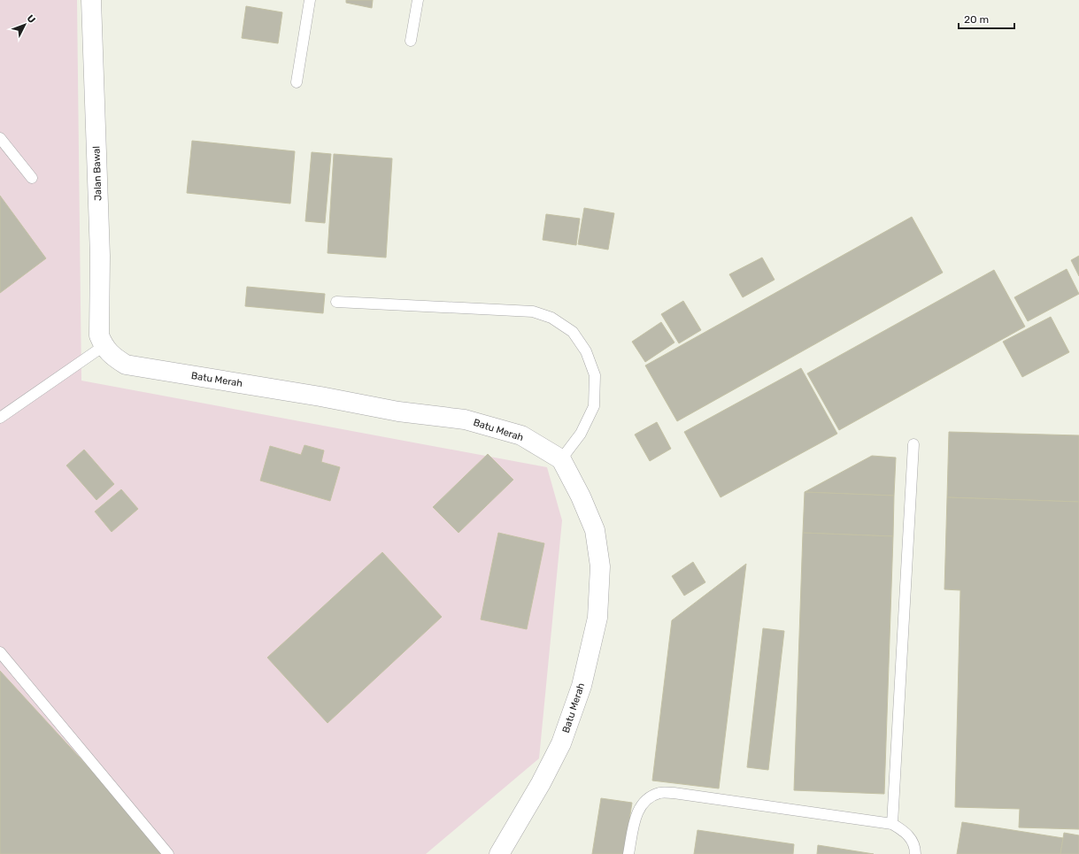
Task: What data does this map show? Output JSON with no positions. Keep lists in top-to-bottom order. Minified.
{"streets":{"street":["Jalan Bawal","Batu Merah"]},"crossings":[["Jalan Bawal","Batu Merah"]],"scale_bar":"20 m","north":"top right"}
